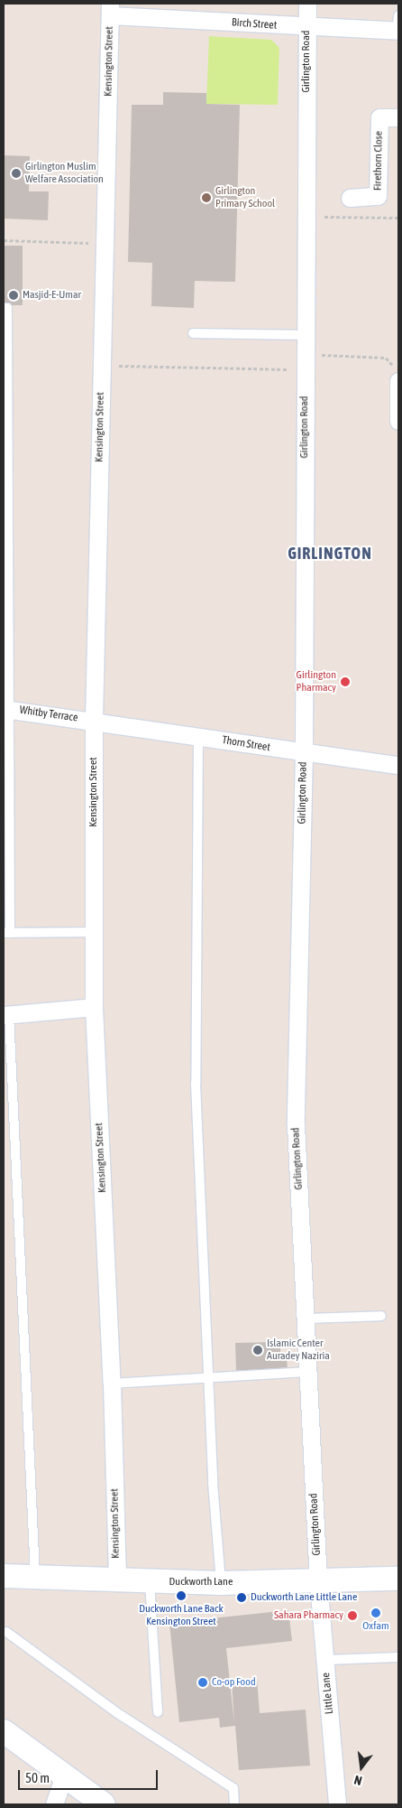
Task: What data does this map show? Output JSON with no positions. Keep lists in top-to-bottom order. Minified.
{"streets":{"street":["Birch Street","Kensington Street","Girlington Road","Firethorn Close","Whitby Terrace","Thorn Street","Duckworth Lane","Little Lane"]},"crossings":[["Birch Street","Kensington Street"],["Birch Street","Girlington Road"],["Kensington Street","Whitby Terrace"],["Kensington Street","Thorn Street"],["Kensington Street","Duckworth Lane"],["Girlington Road","Thorn Street"],["Girlington Road","Duckworth Lane"],["Girlington Road","Little Lane"],["Whitby Terrace","Thorn Street"],["Duckworth Lane","Little Lane"]],"districts":["GIRLINGTON"],"places":["Girlington Muslim Welfare Association","Girlington Primary School","Masjid-E-Umar","Girlington Pharmacy","Islamic Center Auradey Naziria","Duckworth Lane Back Kensington Street","Duckworth Lane Little Lane","Oxfam","Sahara Pharmacy","Co-op Food"],"scale_bar":"50 m","north":"bottom"}
